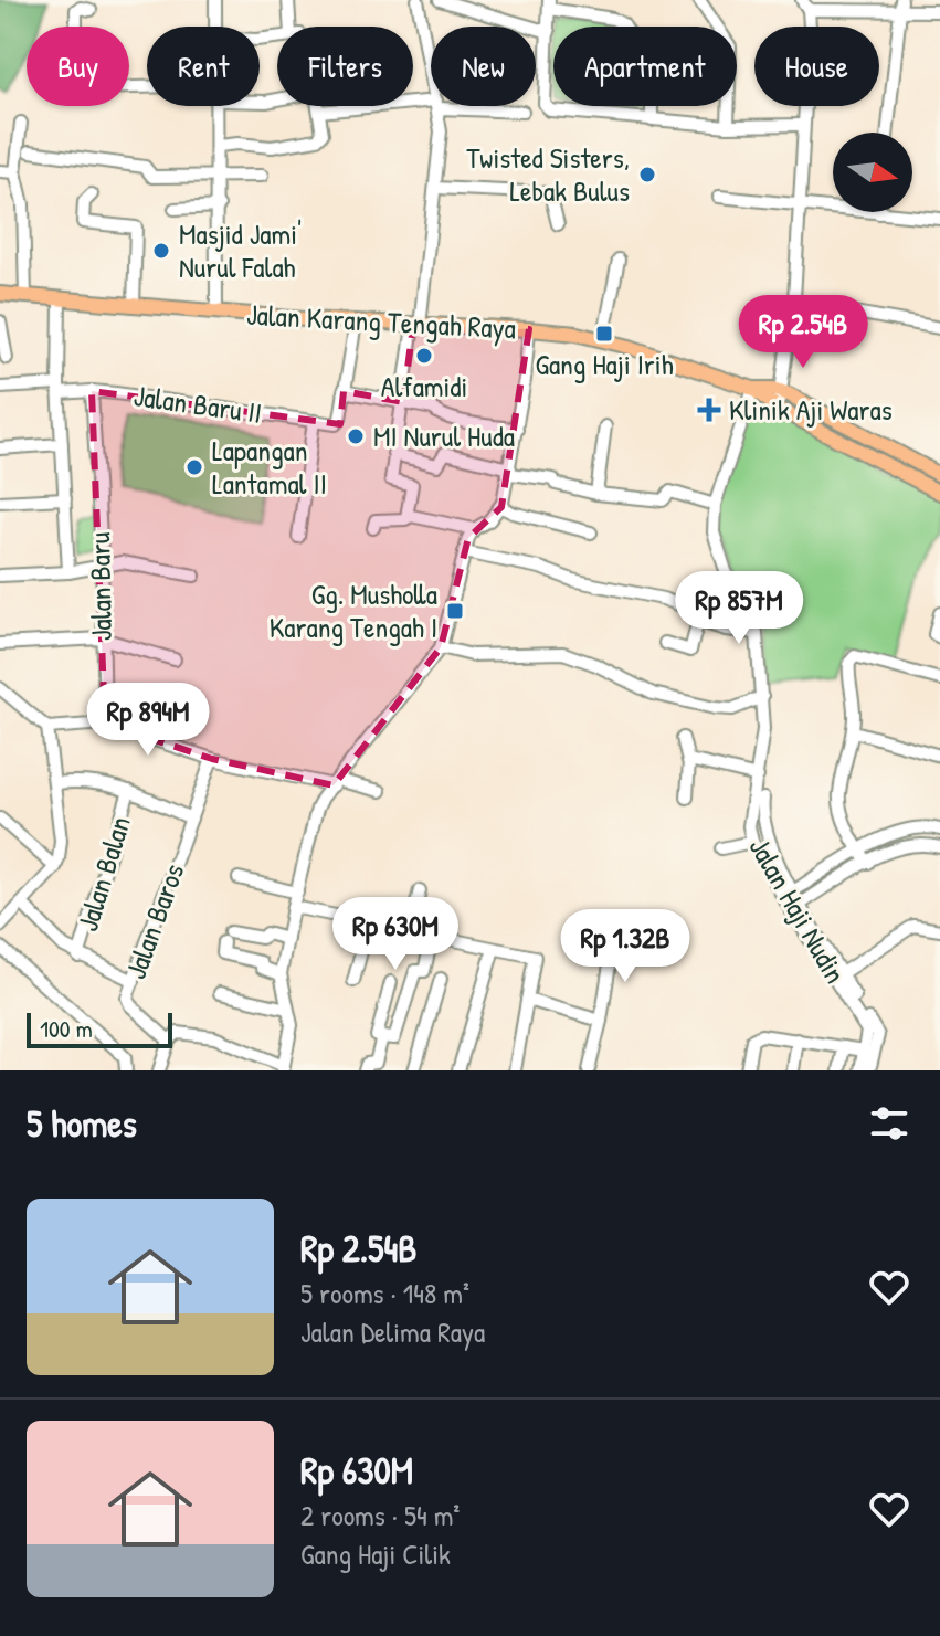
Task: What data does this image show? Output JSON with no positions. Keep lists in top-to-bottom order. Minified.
{"streets":{"main road":["Jalan Karang Tengah Raya"],"street":["Jalan Baru II","Jalan Baru","Jalan Balan","Jalan Haji Nudin","Jalan Baros"]},"crossings":[["Jalan Karang Tengah Raya","Jalan Haji Nudin"],["Jalan Baru II","Jalan Baru"],["Jalan Balan","Jalan Baros"]],"places":{"other":["Twisted Sisters, Lebak Bulus","Masjid Jami' Nurul Falah","Alfamidi","MI Nurul Huda","Lapangan Lantamal II"],"transit":["Gang Haji Irih","Gg. Musholla Karang Tengah I"],"health":["Klinik Aji Waras"]},"scale_bar":"100 m","north":"right","page":{"chip":["Buy","Rent","Filters","New","Apartment","House"],"price":["Rp 2.54B","Rp 857M","Rp 894M","Rp 630M","Rp 1.32B"],"scale":"100 m","heading":"5 homes","list":[{"name":"Rp 2.54B","note":"5 rooms · 148 m² · Jalan Delima Raya"},{"name":"Rp 630M","note":"2 rooms · 54 m² · Gang Haji Cilik"}]}}
